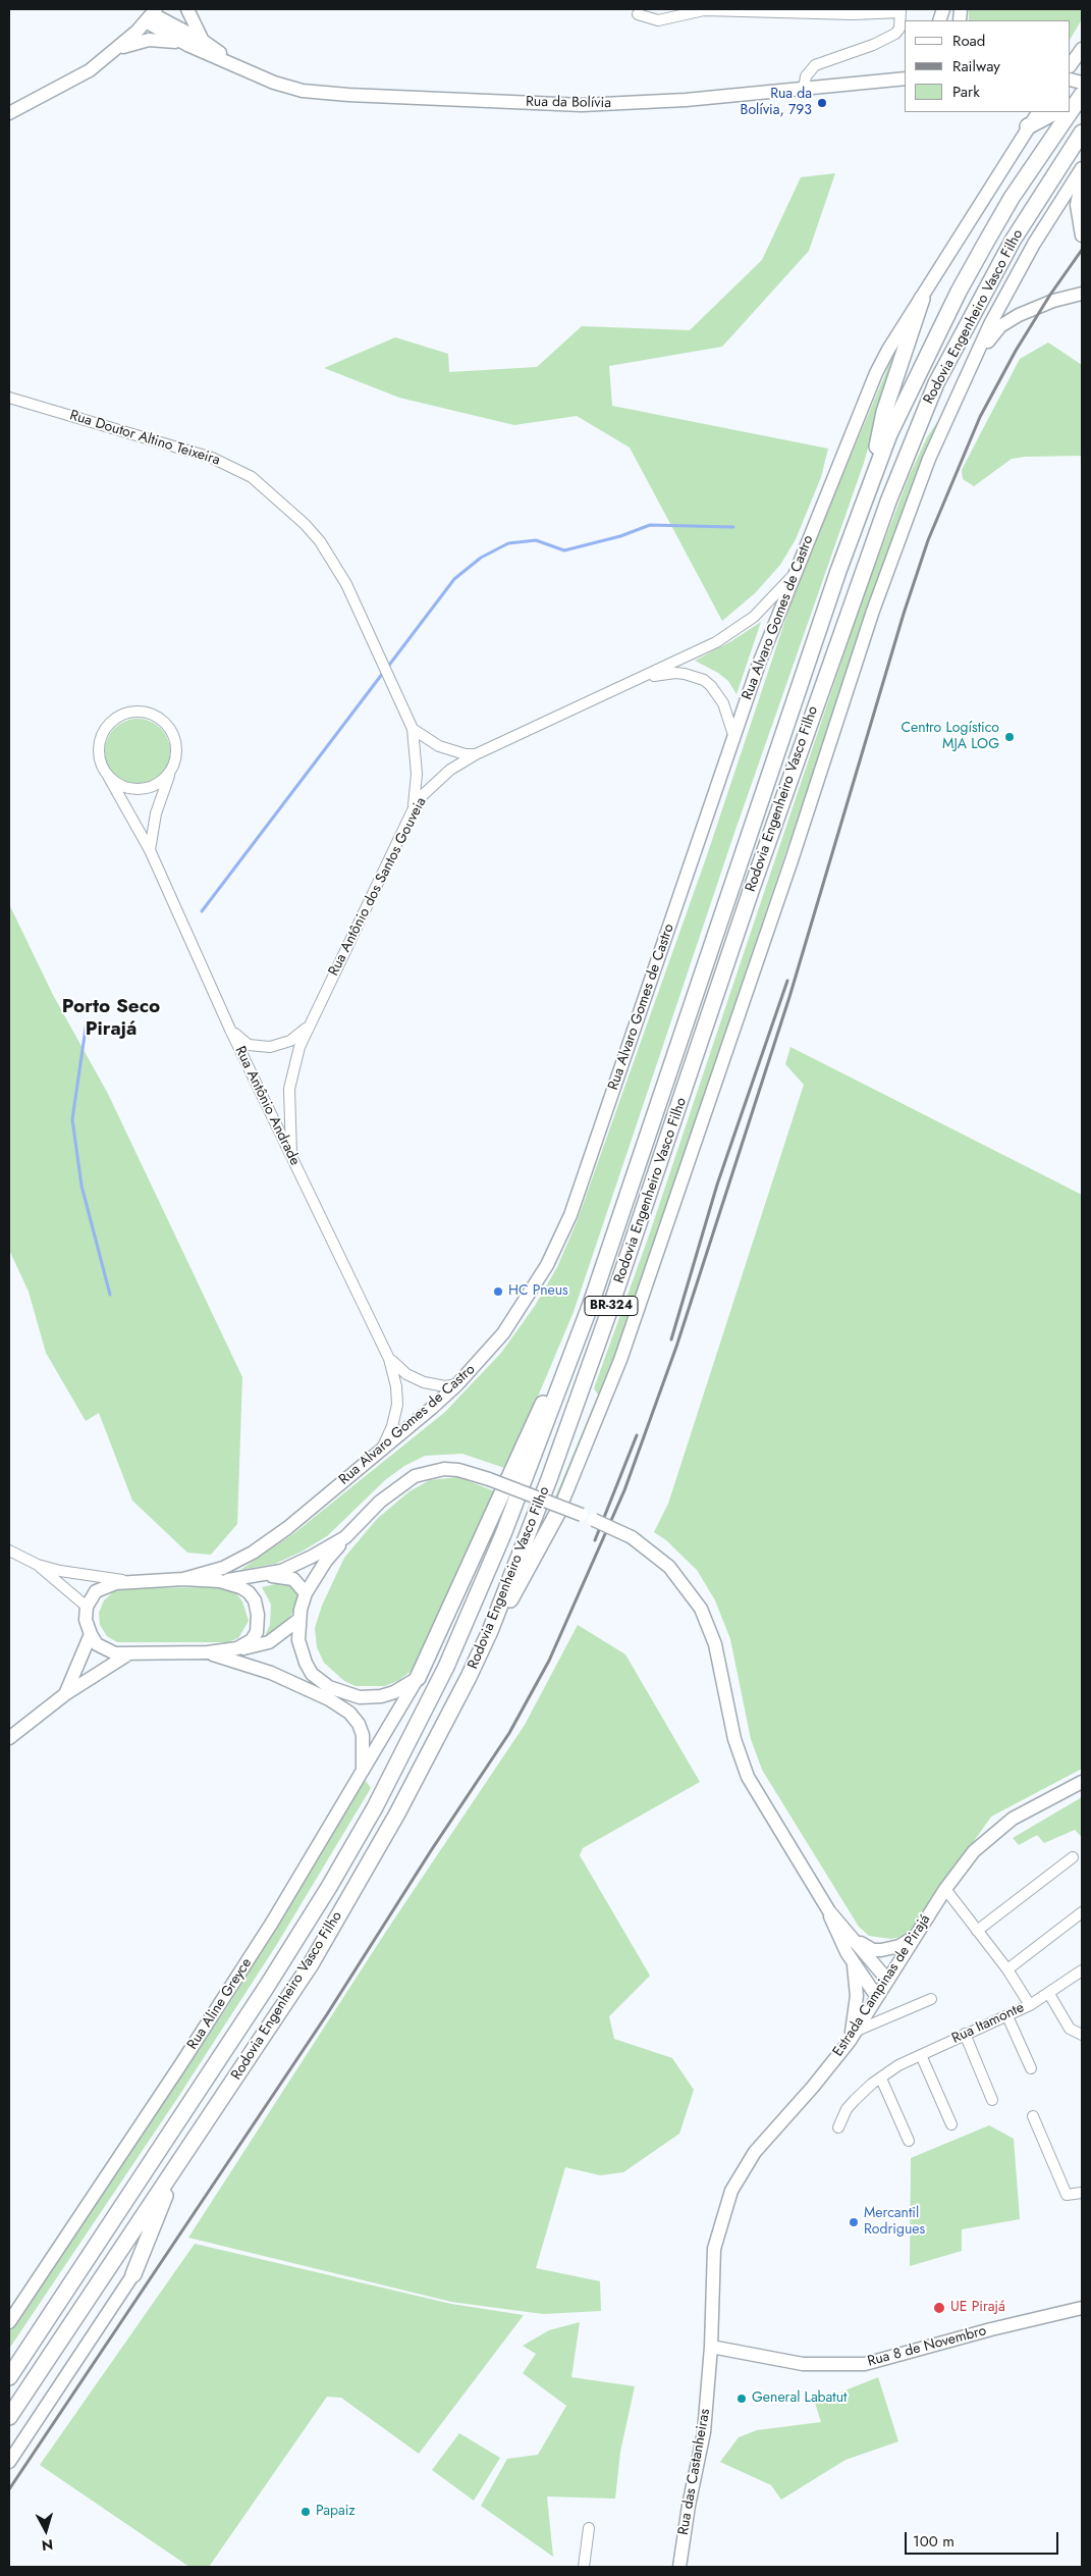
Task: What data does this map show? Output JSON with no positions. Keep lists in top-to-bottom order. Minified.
{"streets":{"highway":["Rodovia Engenheiro Vasco Filho","BR-324"],"main road":["Rua da Bolívia","Rua Alvaro Gomes de Castro","Estrada Campinas de Pirajá","Rua Aline Greyce","Rua 8 de Novembro","Rua das Castanheiras"],"street":["Rua Doutor Altino Teixeira","Rua Antônio dos Santos Gouveia","Rua Antônio Andrade","Rua Itamonte"]},"crossings":[["Rua Doutor Altino Teixeira","Rua Antônio dos Santos Gouveia"],["Rua Alvaro Gomes de Castro","Rua Antônio dos Santos Gouveia"],["Rua Alvaro Gomes de Castro","Rua Antônio Andrade"],["Rua Antônio dos Santos Gouveia","Rua Antônio Andrade"],["Estrada Campinas de Pirajá","Rua Itamonte"],["Estrada Campinas de Pirajá","Rua 8 de Novembro"],["Estrada Campinas de Pirajá","Rua das Castanheiras"],["Rua 8 de Novembro","Rua das Castanheiras"]],"districts":["Porto Seco Pirajá"],"places":["Rua da Bolívia, 793","Centro Logístico MJA LOG","HC Pneus","Mercantil Rodrigues","UE Pirajá","General Labatut","Papaiz"],"legend":["Road","Railway","Park"],"scale_bar":"100 m","north":"bottom"}
